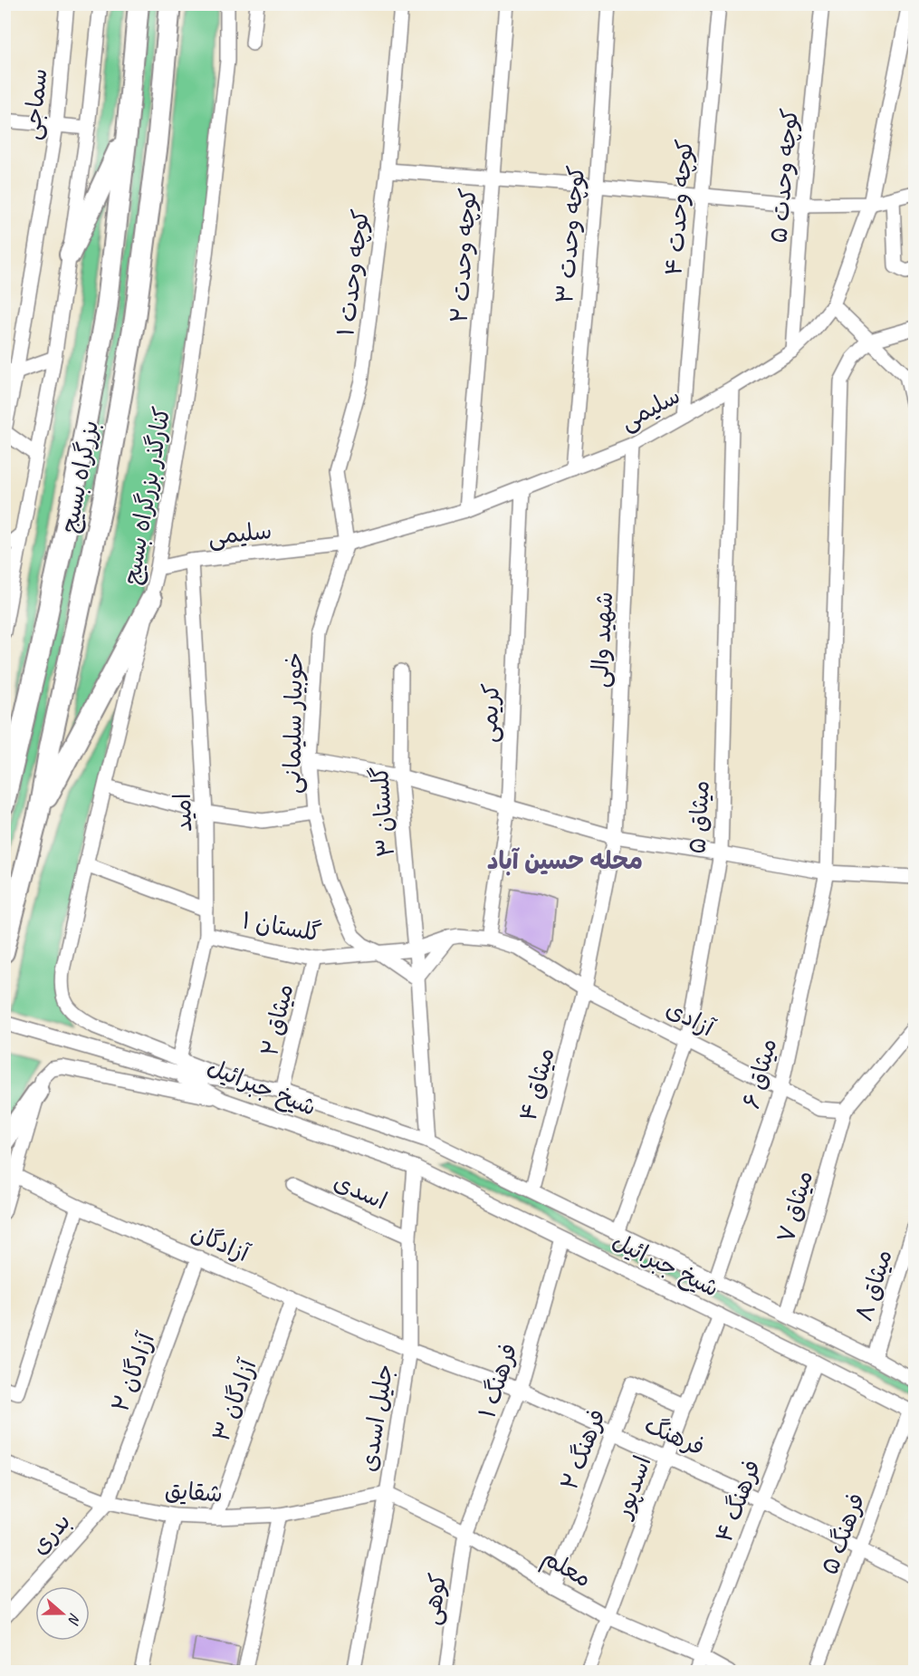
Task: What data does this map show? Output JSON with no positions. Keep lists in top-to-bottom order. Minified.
{"streets":{"highway":["بزرگراه بسیج"],"street":["سماجی","کوچه وحدت ۵","کوچه وحدت ۴","کوچه وحدت ۳","کوچه وحدت ۲","کوچه وحدت ۱","سلیمی","کنارگذر بزرگراه بسیج","شهید والی","کریمی","خوبیار سلیمانی","گلستان ۳","امید","میثاق ۵","گلستان ۱","آزادی","میثاق ۲","میثاق ۶","میثاق ۴","شیخ جبرائیل","اسدی","میثاق ۷","آزادگان","میثاق ۸","آزادگان ۲","فرهنگ ۱","آزادگان ۳","جلیل اسدی","فرهنگ","فرهنگ ۲","اسدپور","شقایق","فرهنگ ۴","بدری","فرهنگ ۵","معلم","کوهی"]},"crossings":[["کوچه وحدت ۵","سلیمی"],["کوچه وحدت ۴","سلیمی"],["کوچه وحدت ۳","سلیمی"],["کوچه وحدت ۲","سلیمی"],["کوچه وحدت ۱","سلیمی"],["کوچه وحدت ۱","خوبیار سلیمانی"],["سلیمی","کنارگذر بزرگراه بسیج"],["سلیمی","شهید والی"],["سلیمی","کریمی"],["سلیمی","خوبیار سلیمانی"],["سلیمی","امید"],["سلیمی","میثاق ۵"],["کنارگذر بزرگراه بسیج","امید"],["کنارگذر بزرگراه بسیج","شیخ جبرائیل"],["شهید والی","آزادی"],["شهید والی","میثاق ۴"],["کریمی","آزادی"],["خوبیار سلیمانی","گلستان ۱"],["گلستان ۳","گلستان ۱"],["گلستان ۳","آزادی"],["امید","گلستان ۱"],["امید","شیخ جبرائیل"],["میثاق ۵","آزادی"],["میثاق ۵","شیخ جبرائیل"],["گلستان ۱","آزادی"],["گلستان ۱","میثاق ۲"],["آزادی","میثاق ۶"],["آزادی","میثاق ۴"],["آزادی","میثاق ۷"],["میثاق ۲","شیخ جبرائیل"],["میثاق ۶","شیخ جبرائیل"],["میثاق ۴","شیخ جبرائیل"],["شیخ جبرائیل","میثاق ۷"],["شیخ جبرائیل","میثاق ۸"],["شیخ جبرائیل","فرهنگ ۱"],["شیخ جبرائیل","جلیل اسدی"],["شیخ جبرائیل","اسدپور"],["شیخ جبرائیل","فرهنگ ۴"],["شیخ جبرائیل","فرهنگ ۵"],["اسدی","جلیل اسدی"],["آزادگان","آزادگان ۲"],["آزادگان","آزادگان ۳"],["آزادگان","جلیل اسدی"],["آزادگان","فرهنگ"],["آزادگان ۲","شقایق"],["آزادگان ۲","بدری"],["فرهنگ ۱","فرهنگ"],["فرهنگ ۱","معلم"],["فرهنگ ۱","کوهی"],["آزادگان ۳","شقایق"],["جلیل اسدی","فرهنگ"],["جلیل اسدی","شقایق"],["جلیل اسدی","معلم"],["فرهنگ","فرهنگ ۲"],["فرهنگ","اسدپور"],["فرهنگ","فرهنگ ۴"],["فرهنگ","فرهنگ ۵"],["فرهنگ ۲","اسدپور"],["فرهنگ ۲","معلم"],["اسدپور","معلم"],["شقایق","بدری"],["شقایق","معلم"],["فرهنگ ۴","معلم"],["معلم","کوهی"]],"districts":["محله حسین آباد"],"north":"right"}
